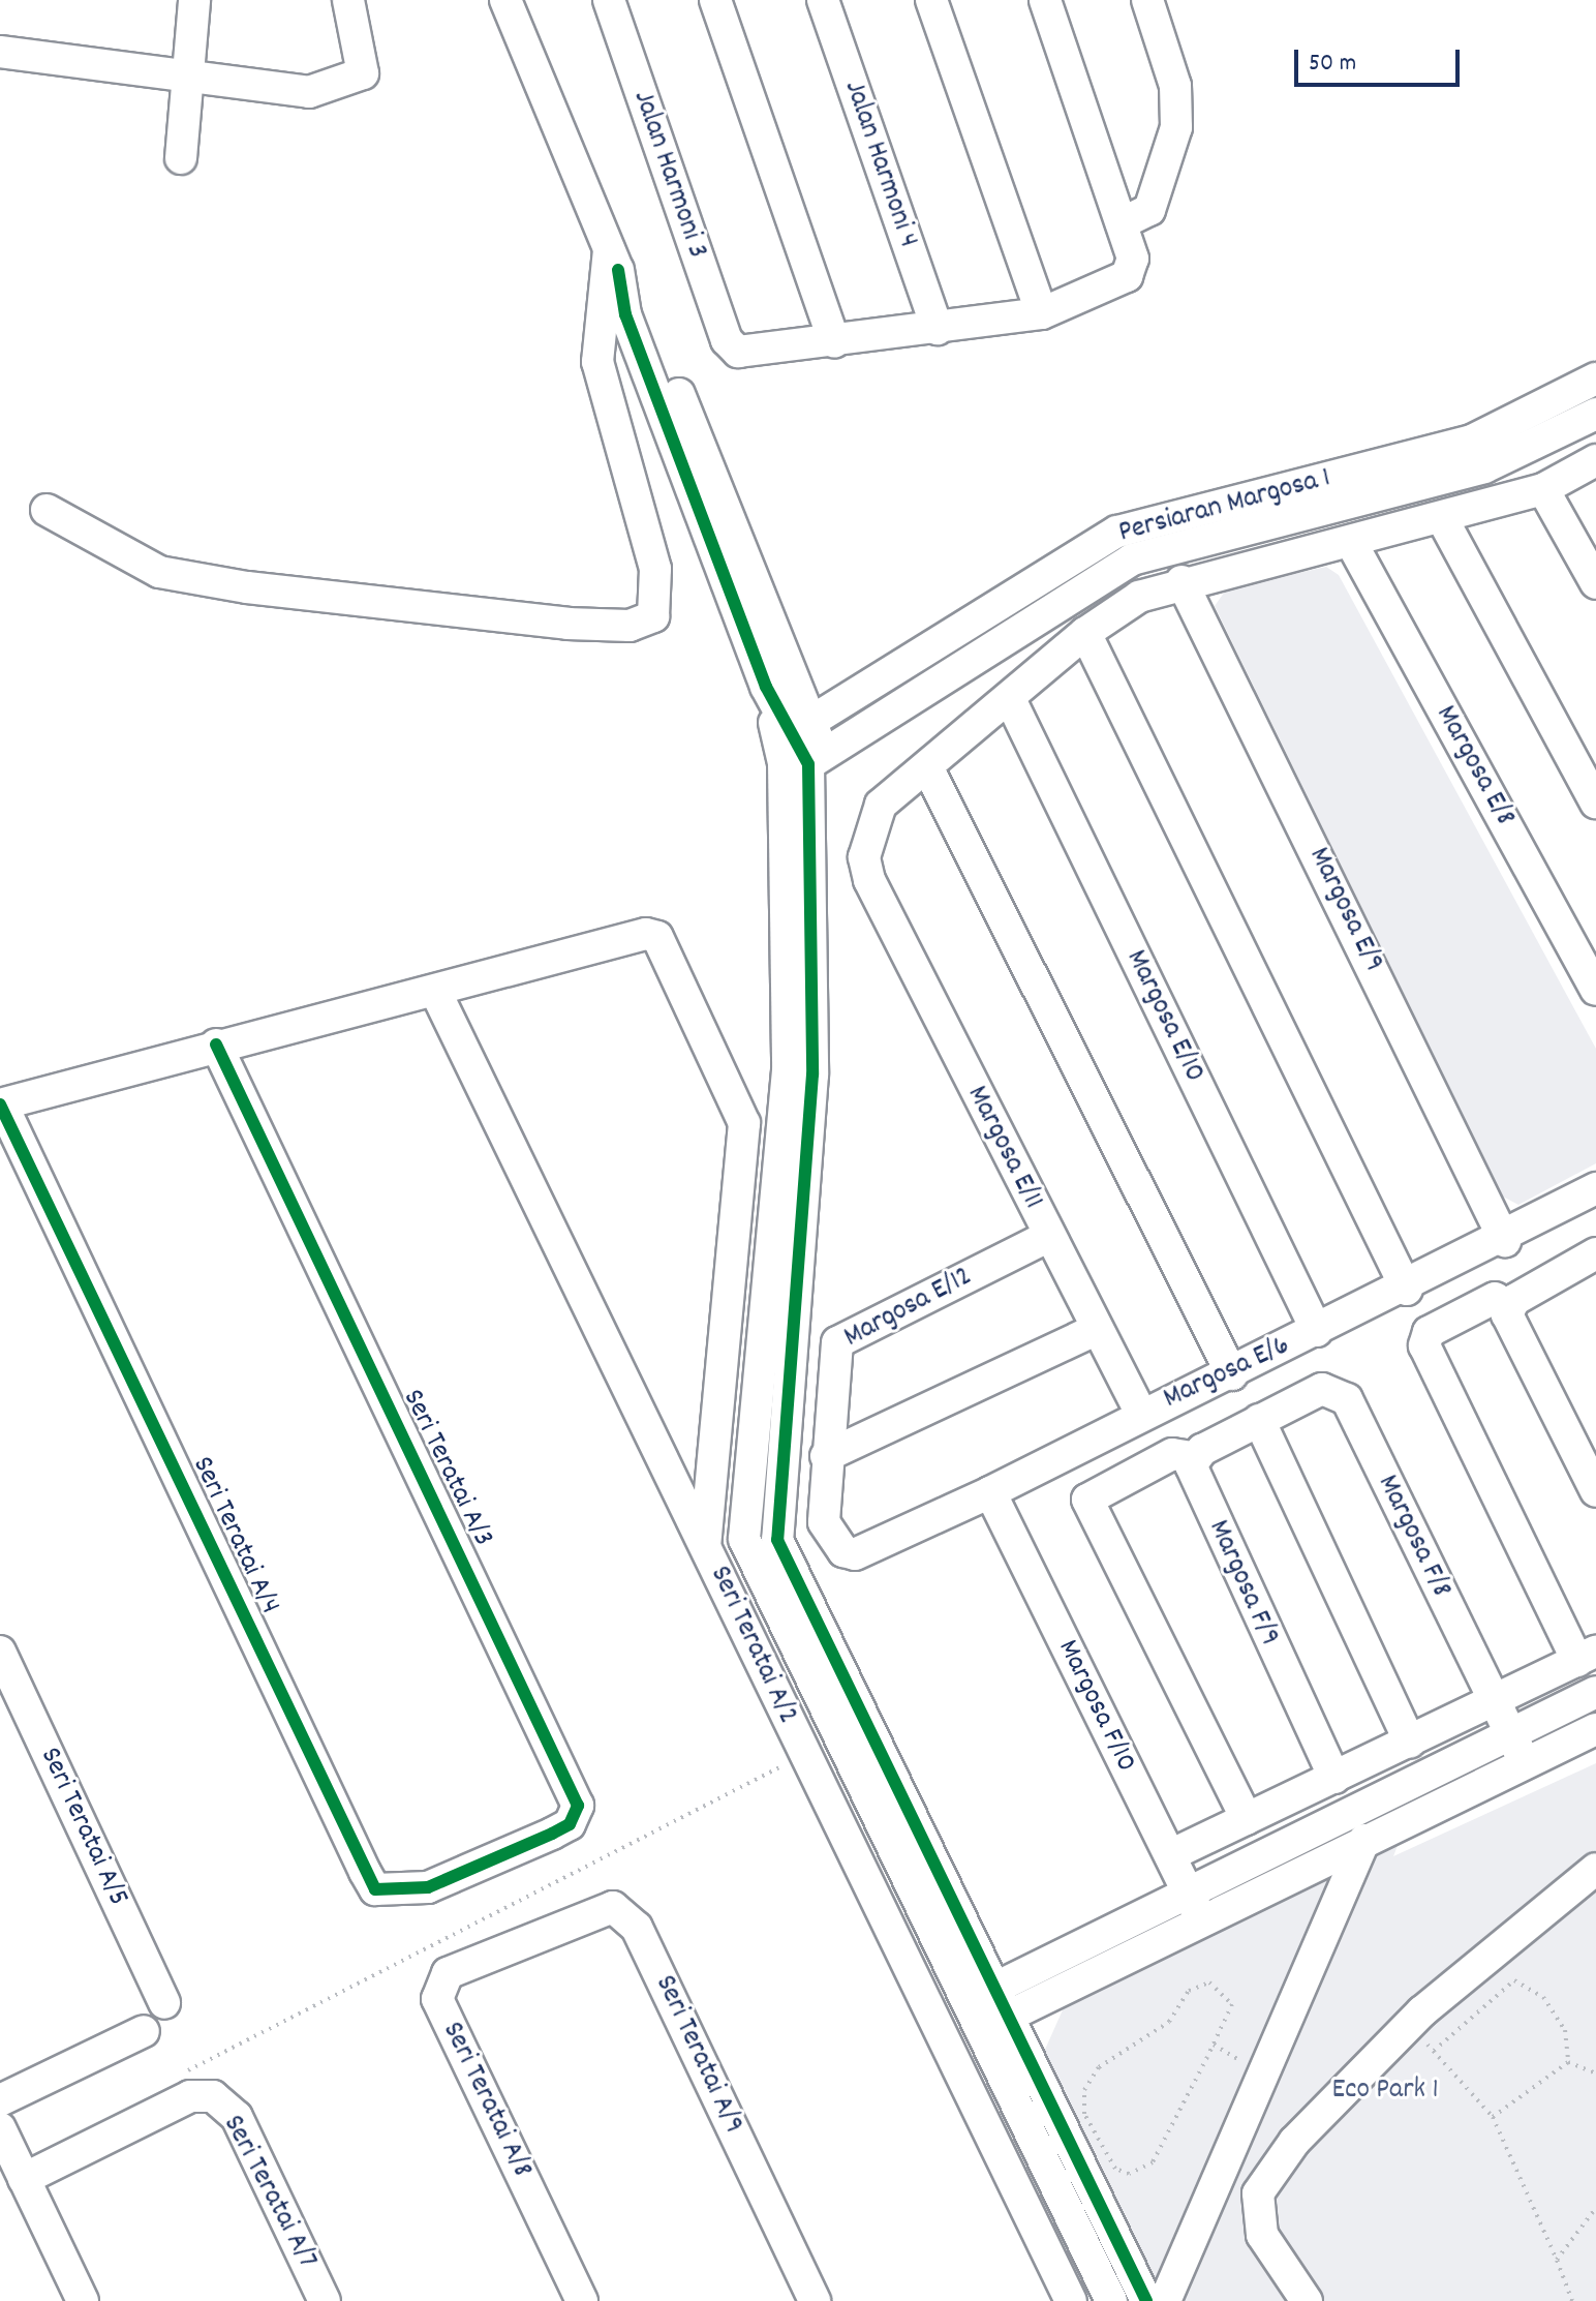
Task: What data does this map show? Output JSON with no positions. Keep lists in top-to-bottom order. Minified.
{"streets":{"street":["Jalan Harmoni 4","Jalan Harmoni 3","Persiaran Margosa 1","Margosa E/8","Margosa E/9","Margosa E/10","Margosa E/11","Margosa E/12","Margosa E/6","Seri Teratai A/3","Seri Teratai A/4","Margosa F/8","Margosa F/9","Seri Teratai A/2","Margosa F/10","Seri Teratai A/5","Seri Teratai A/9","Seri Teratai A/8","Seri Teratai A/7"]},"crossings":[["Margosa E/9","Margosa E/6"],["Margosa E/10","Margosa E/6"],["Margosa E/11","Margosa E/12"],["Margosa E/11","Margosa E/6"],["Margosa E/12","Margosa E/6"],["Margosa E/6","Margosa F/10"],["Seri Teratai A/3","Seri Teratai A/4"],["Seri Teratai A/9","Seri Teratai A/8"]],"parks":["Eco Park 1"],"scale_bar":"50 m"}
